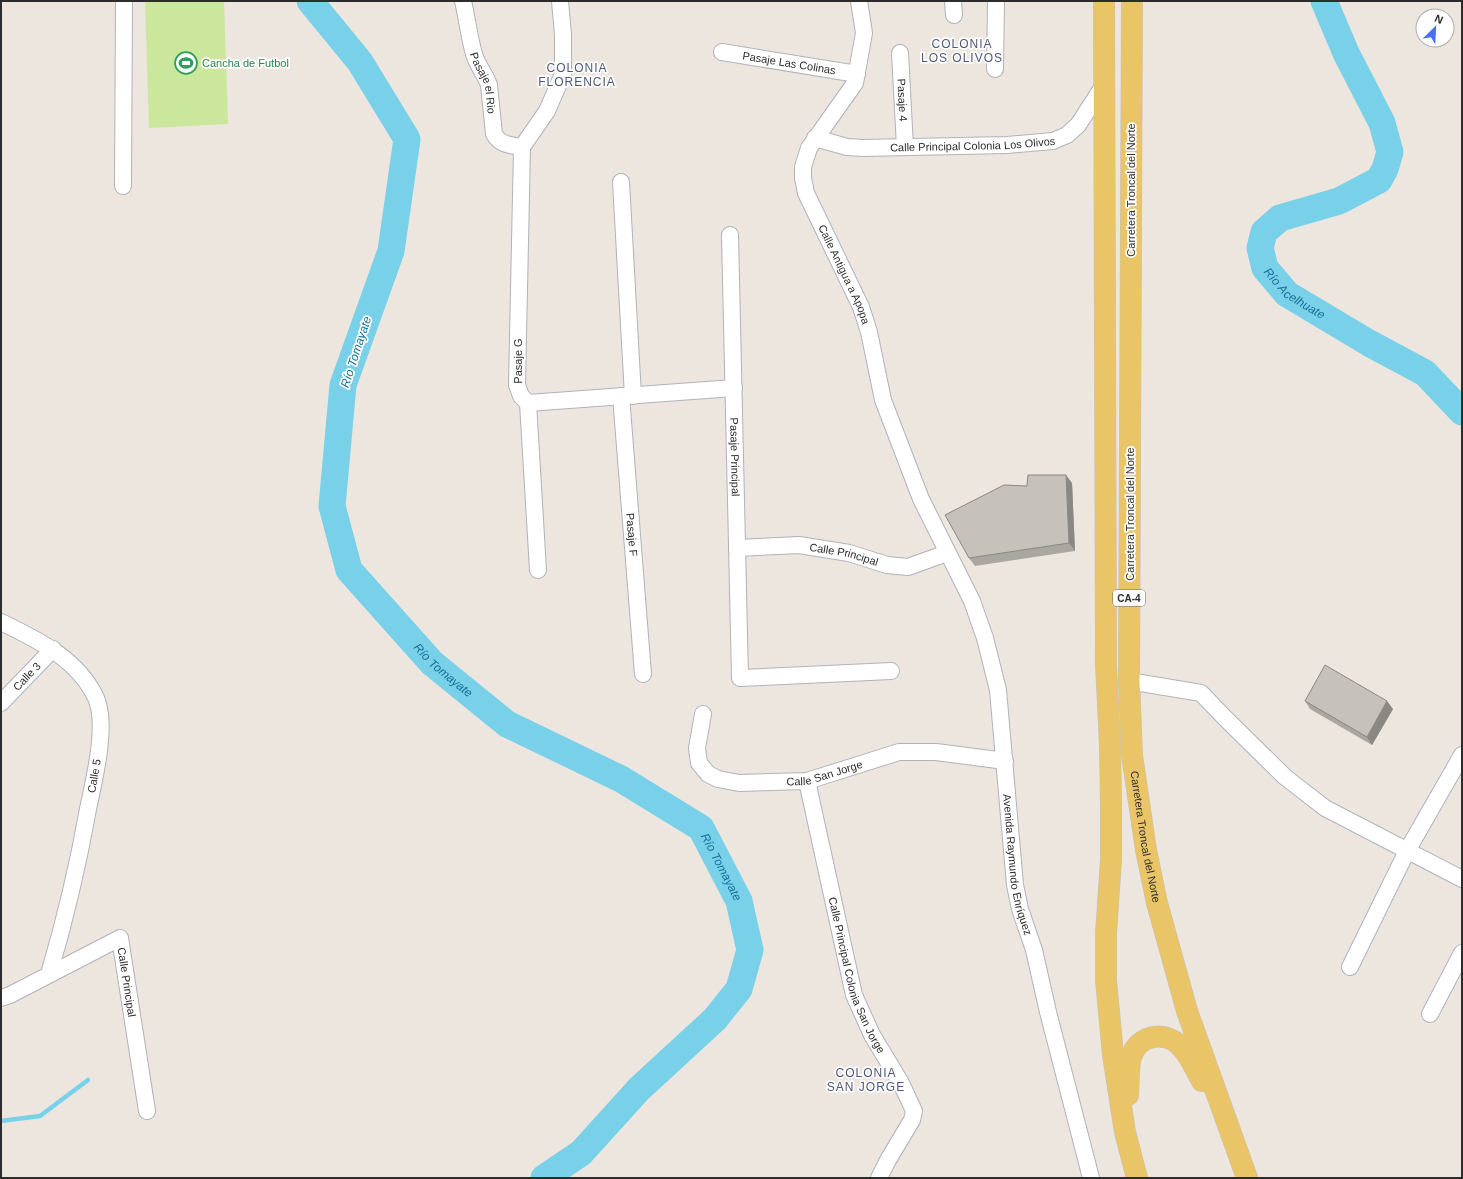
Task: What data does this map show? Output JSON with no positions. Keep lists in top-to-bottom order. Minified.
{"streets":{"main road":["Carretera Troncal del Norte","CA-4"],"street":["Pasaje Las Colinas","Pasaje el Rio","Pasaje 4","Calle Principal Colonia Los Olivos","Calle Antigua a Apopa","Pasaje G","Pasaje Principal","Pasaje F","Calle Principal","Calle 3","Calle San Jorge","Calle 5","Avenida Raymundo Enríquez","Calle Principal Colonia San Jorge"]},"crossings":[["Pasaje Las Colinas","Calle Antigua a Apopa"],["Pasaje el Rio","Pasaje G"],["Pasaje 4","Calle Principal Colonia Los Olivos"],["Calle Principal Colonia Los Olivos","Calle Antigua a Apopa"],["Calle Principal Colonia Los Olivos","CA-4"],["Calle Antigua a Apopa","Calle Principal"],["Calle Antigua a Apopa","Avenida Raymundo Enríquez"],["Pasaje Principal","Calle Principal"],["Calle Principal","Calle 5"],["Calle Principal","Avenida Raymundo Enríquez"],["Calle 3","Calle 5"],["Calle San Jorge","Avenida Raymundo Enríquez"],["Calle San Jorge","Calle Principal Colonia San Jorge"]],"districts":["COLONIA LOS OLIVOS","COLONIA FLORENCIA","COLONIA SAN JORGE"],"water":["Río Acelhuate","Río Tomayate"],"places":{"sports":["Cancha de Futbol"]},"north":"top right"}
